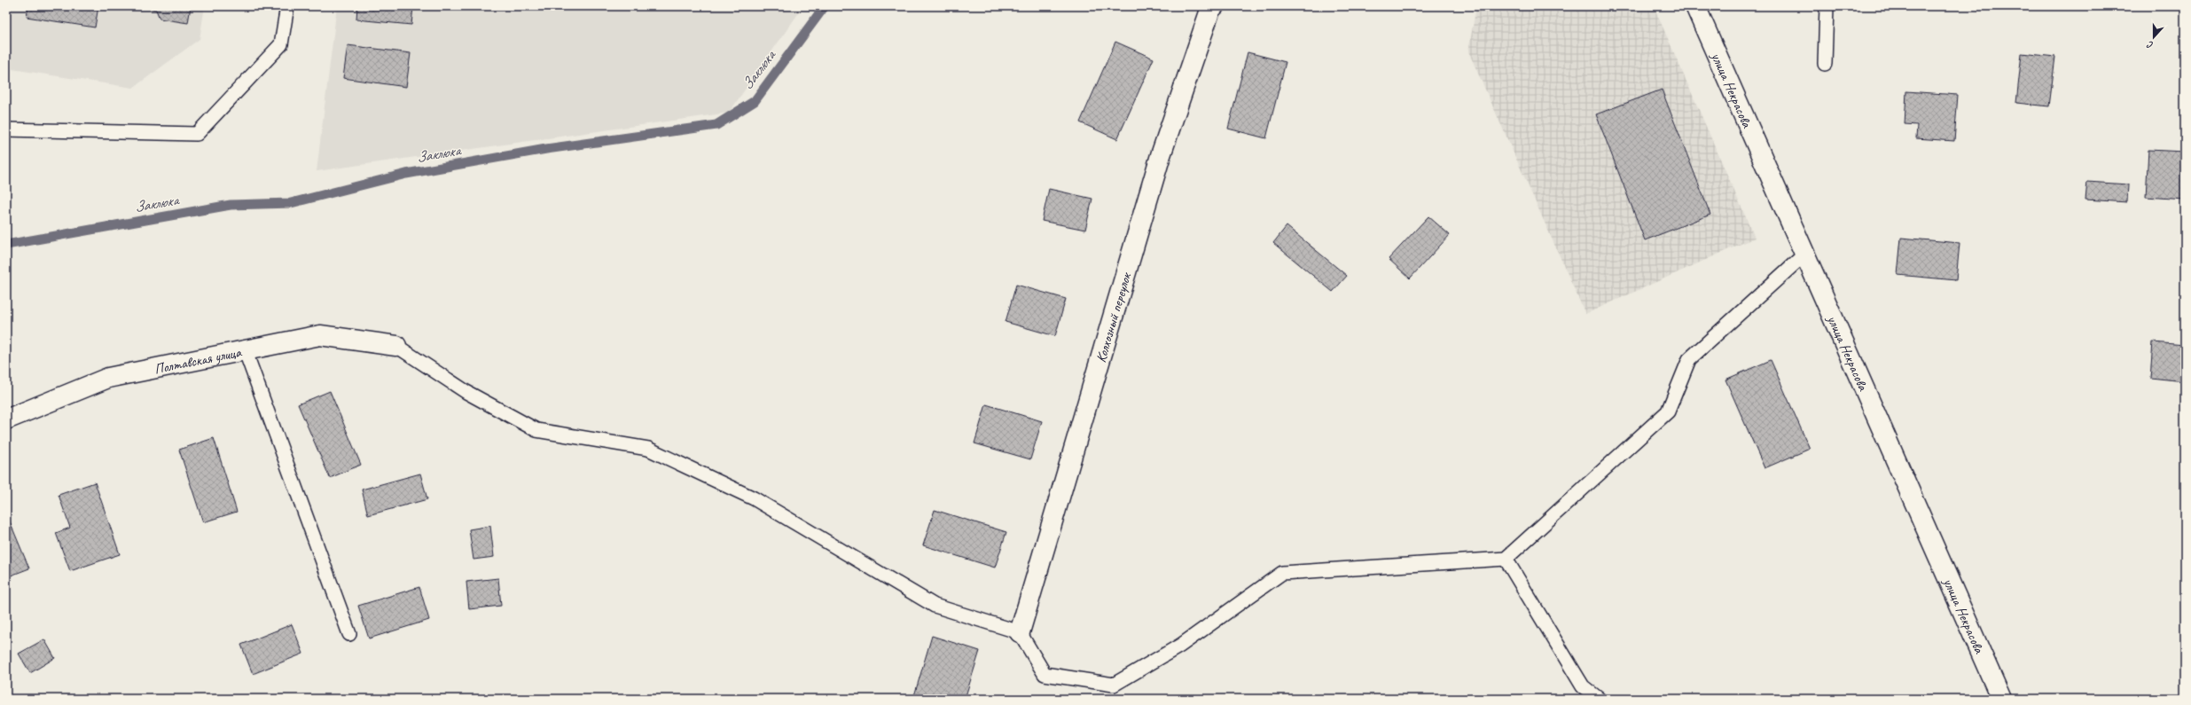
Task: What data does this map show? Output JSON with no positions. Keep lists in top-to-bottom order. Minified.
{"streets":{"street":["улица Некрасова","Колхозный переулок","Полтавская улица"]},"water":["Заклюка"],"north":"bottom"}
